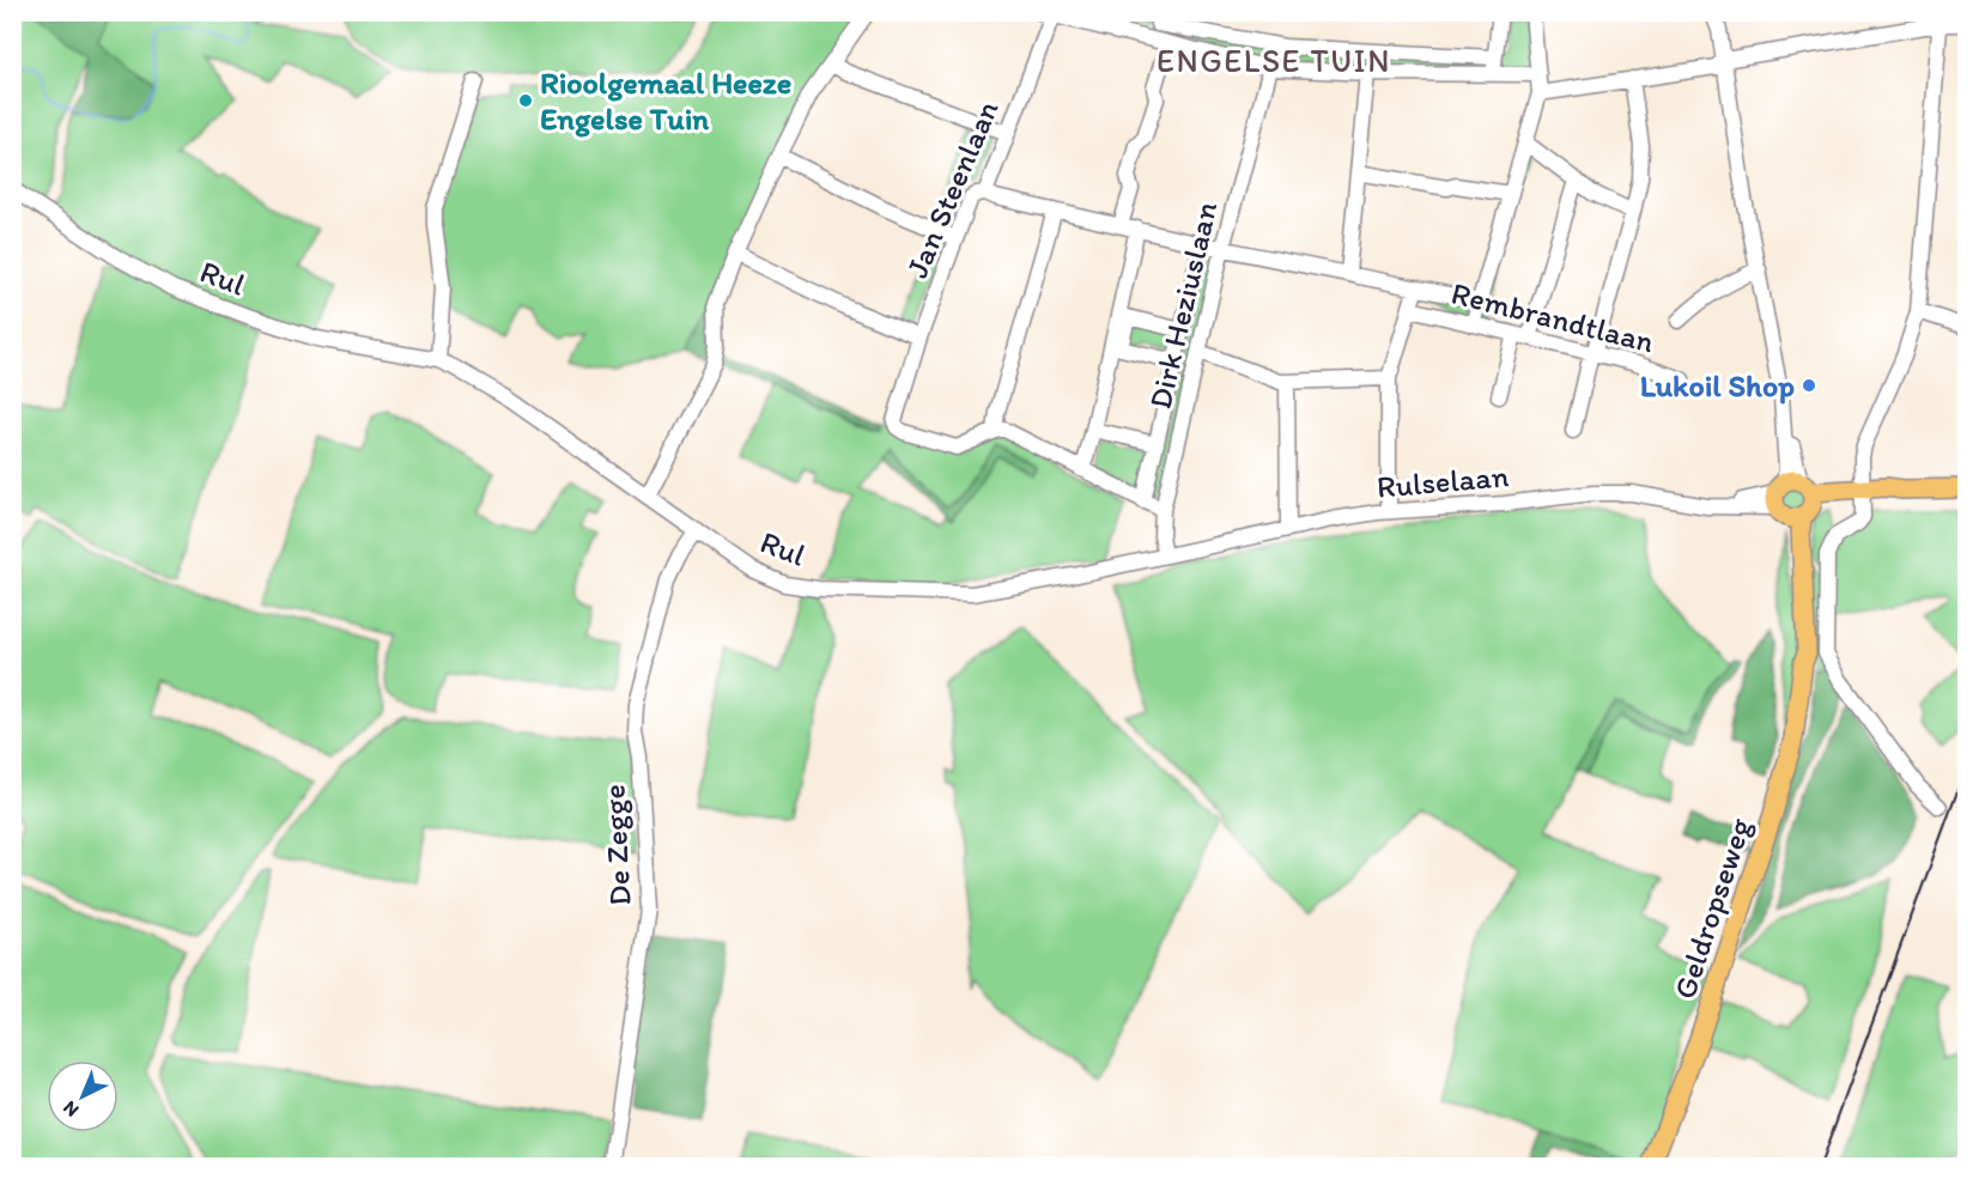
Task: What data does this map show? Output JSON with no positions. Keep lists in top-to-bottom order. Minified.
{"streets":{"main road":["Geldropseweg"],"street":["Jan Steenlaan","Rul","Dirk Heziuslaan","Rembrandtlaan","Rulselaan","De Zegge"]},"crossings":[["Jan Steenlaan","Rembrandtlaan"],["Rul","Dirk Heziuslaan"],["Rul","Rulselaan"],["Rul","De Zegge"],["Dirk Heziuslaan","Rembrandtlaan"],["Dirk Heziuslaan","Rulselaan"],["Rulselaan","Geldropseweg"]],"districts":["ENGELSE TUIN"],"places":["Rioolgemaal Heeze Engelse Tuin","Lukoil Shop"],"north":"bottom left"}
